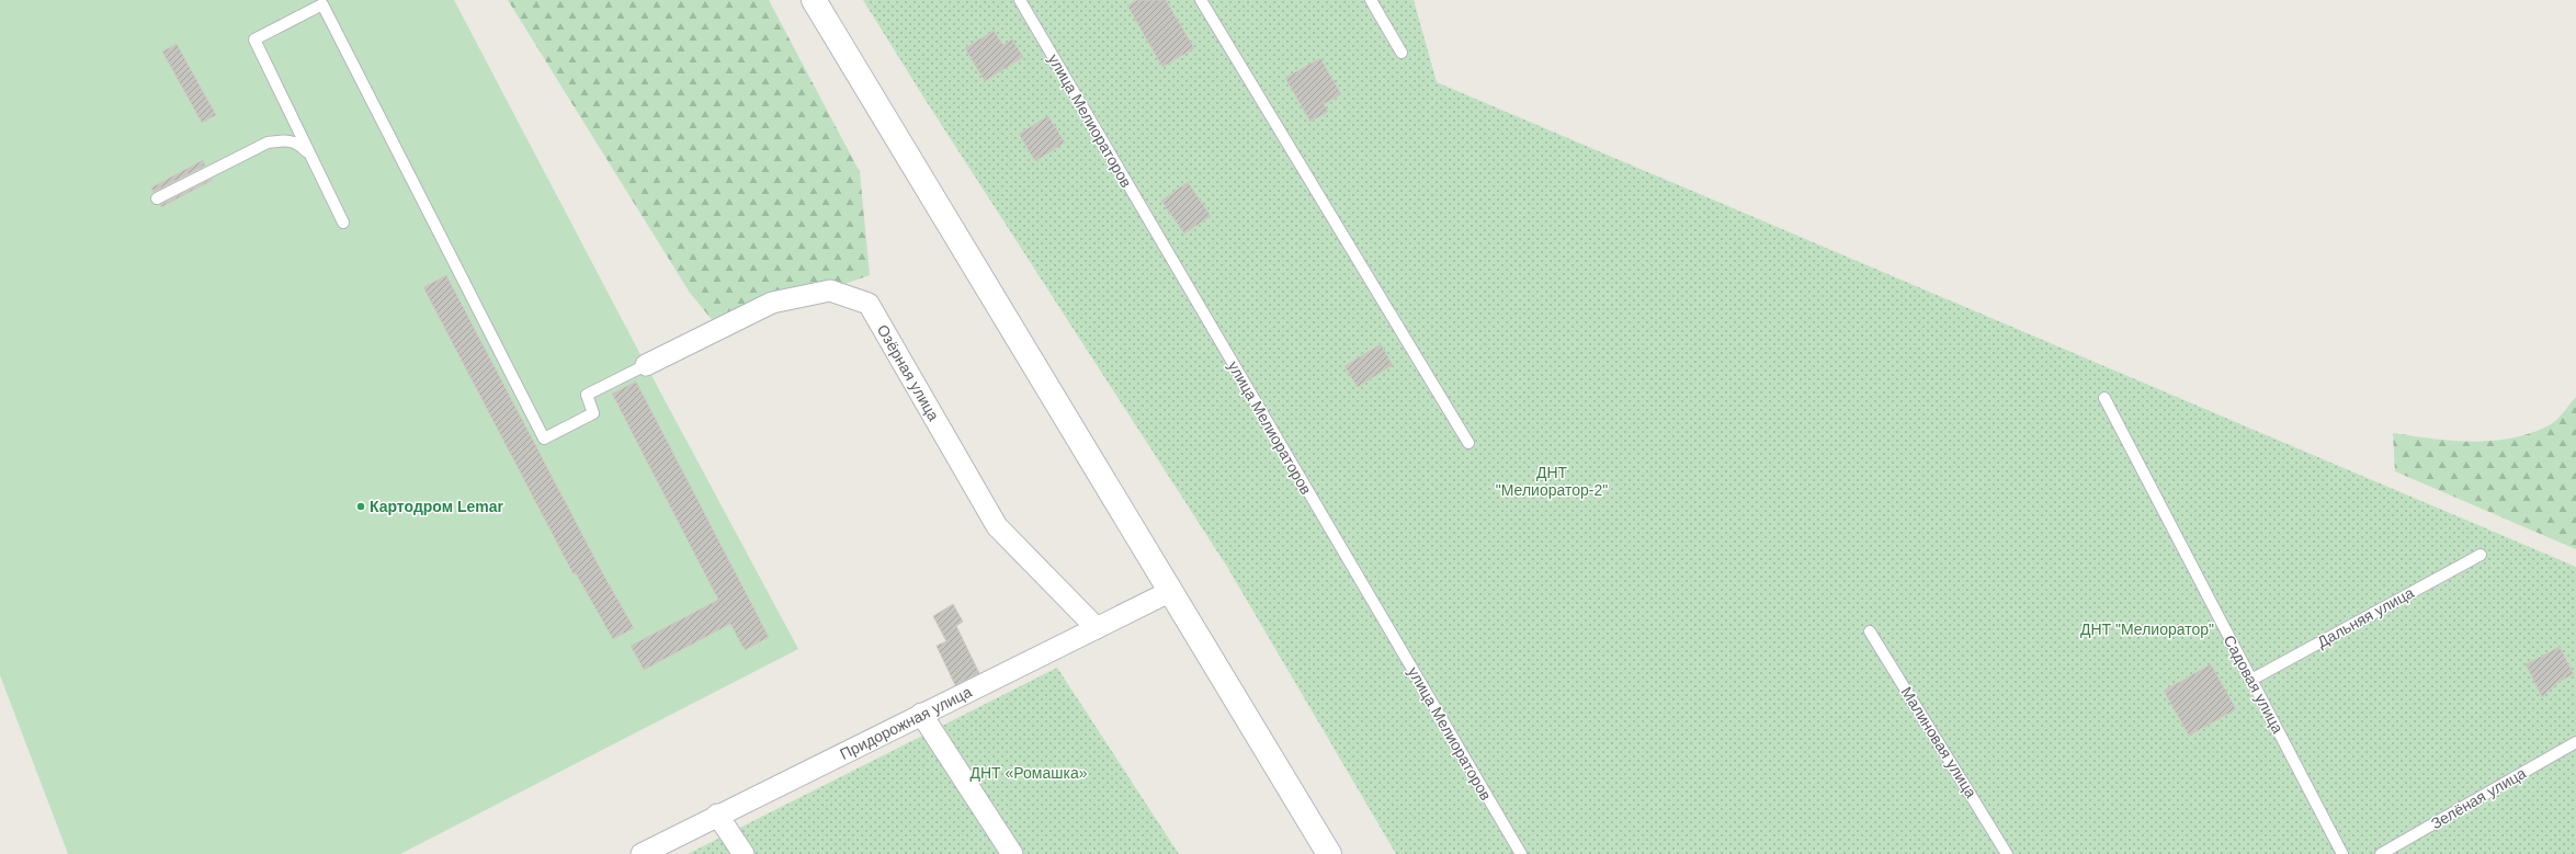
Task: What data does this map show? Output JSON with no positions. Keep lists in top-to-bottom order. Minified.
{"streets":{"street":["Озёрная улица","Придорожная улица"],"lane":["улица Мелиораторов","Дальняя улица","Садовая улица","Малиновая улица","Зелёная улица"]},"crossings":[["Озёрная улица","Придорожная улица"],["Дальняя улица","Садовая улица"]],"parks":["ДНТ \"Мелиоратор-2\"","ДНТ \"Мелиоратор\"","ДНТ «Ромашка»"],"places":["Картодром Lemar"]}
